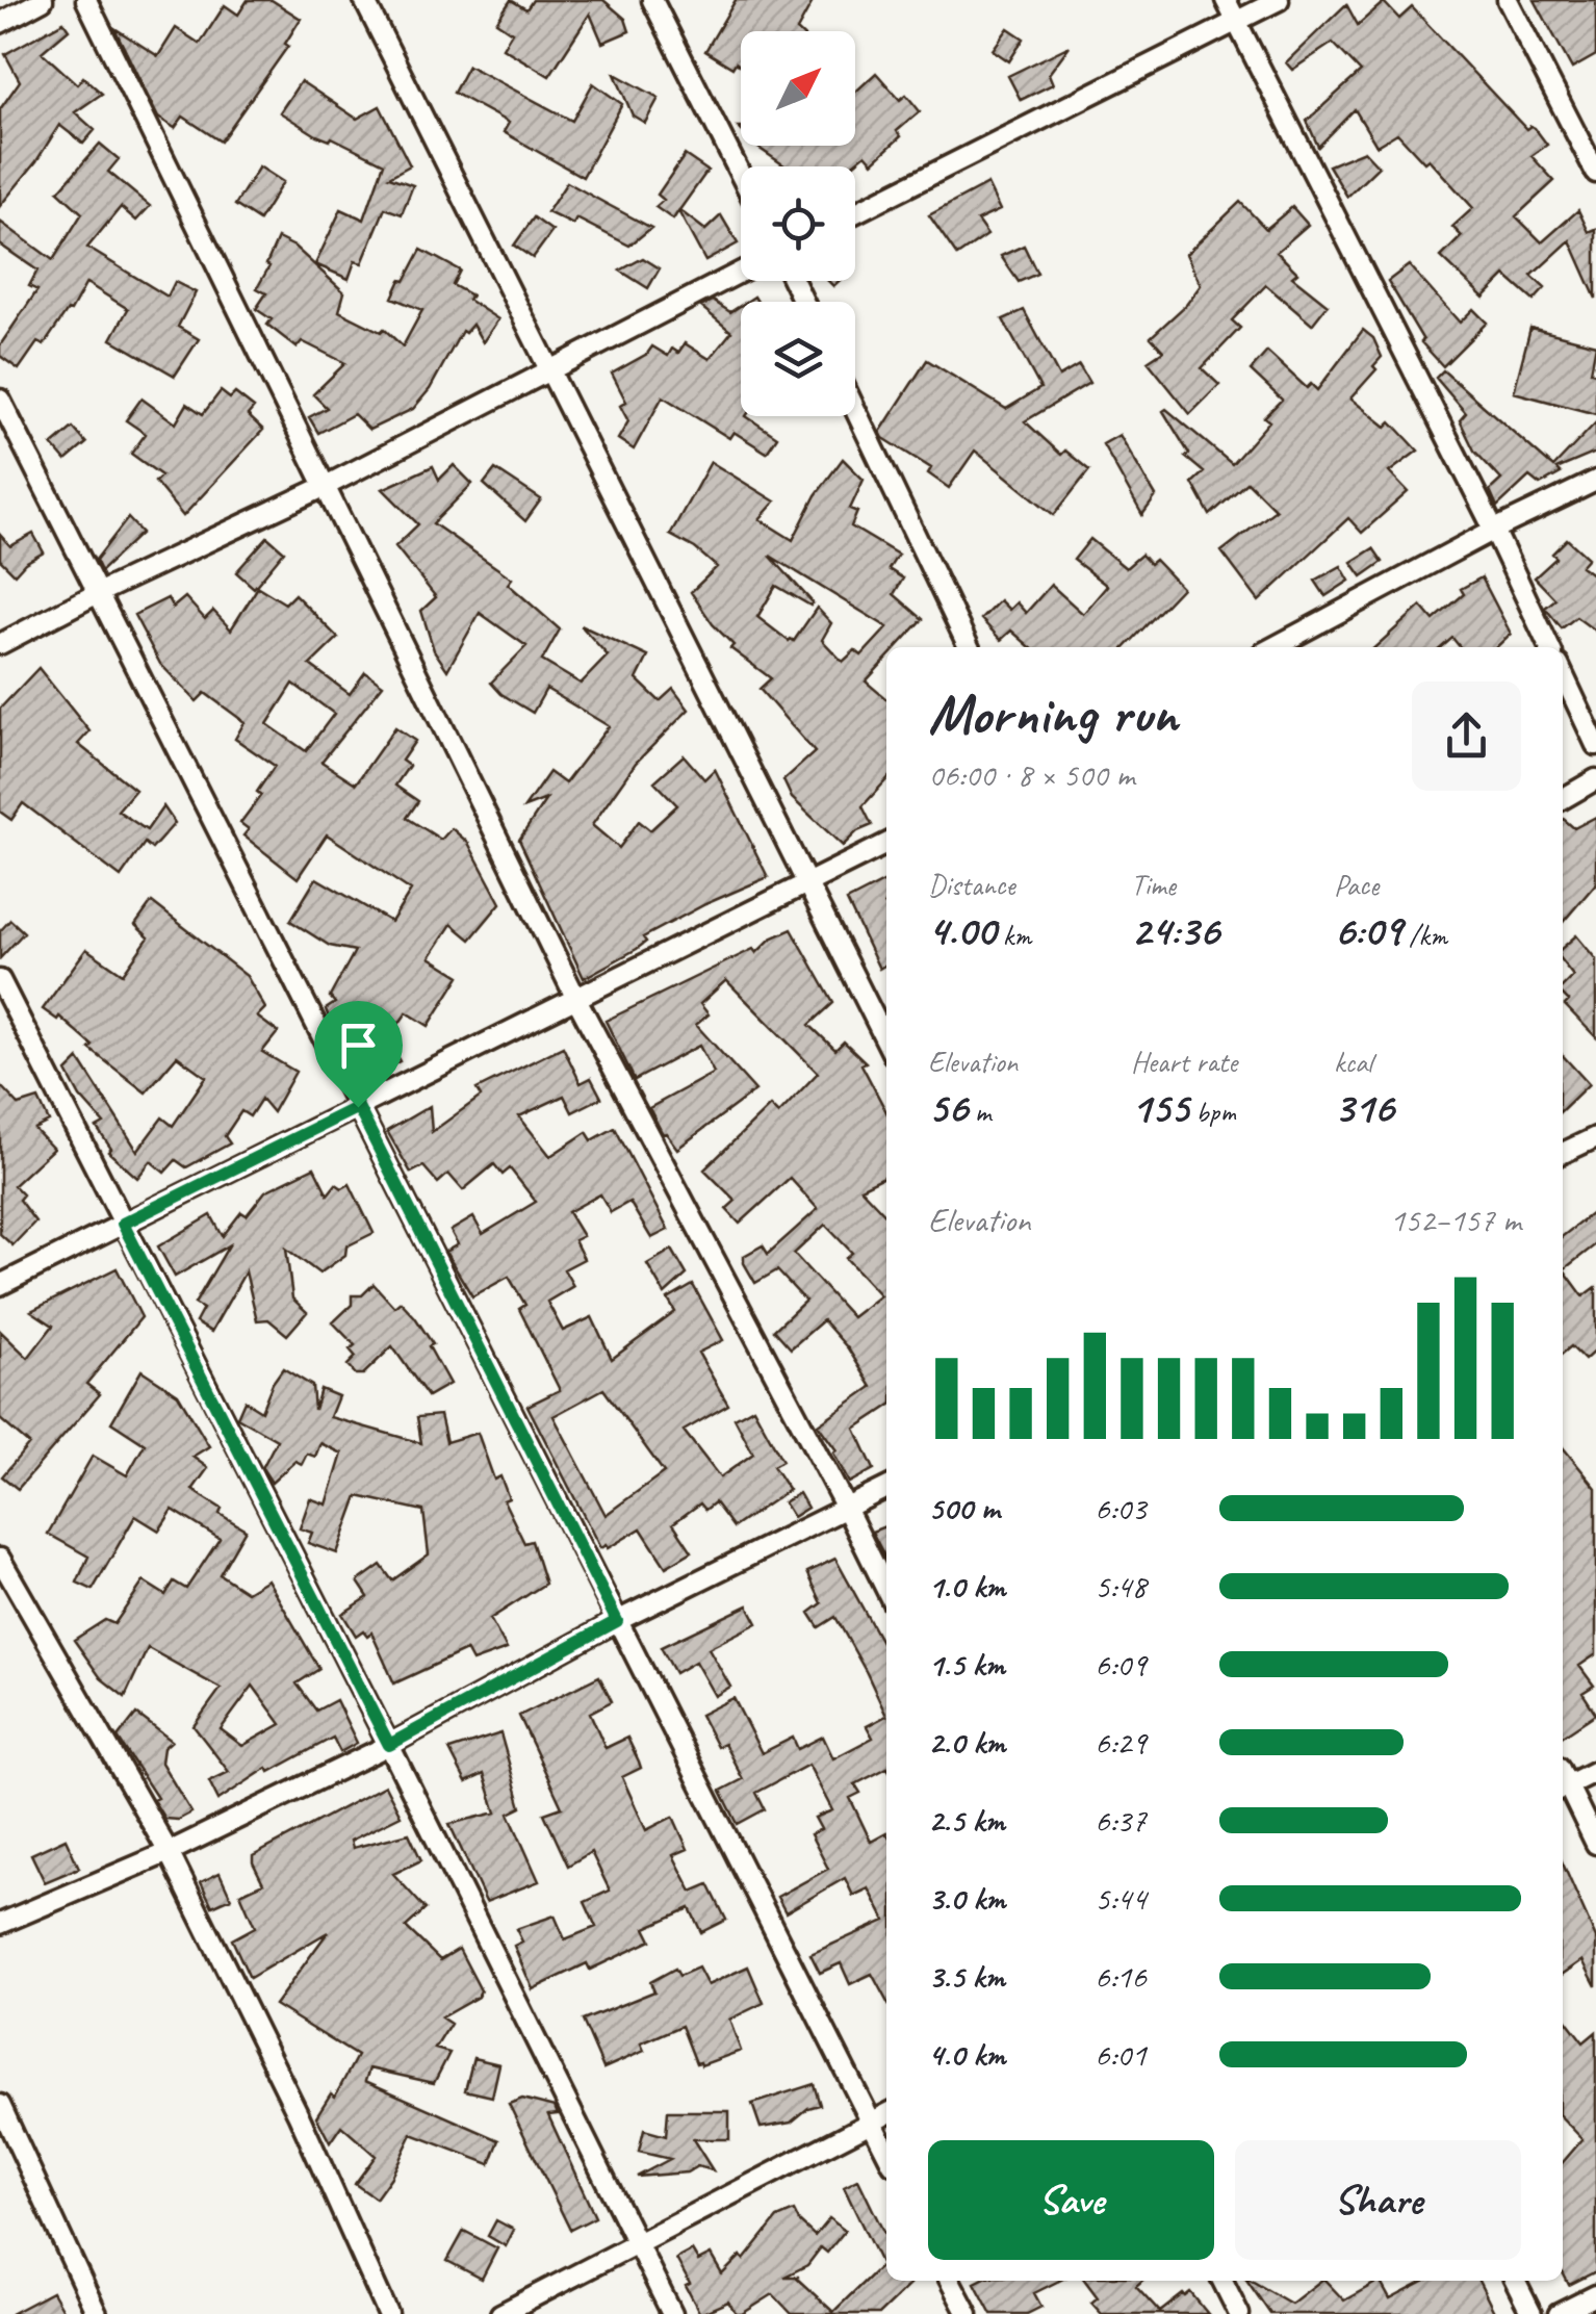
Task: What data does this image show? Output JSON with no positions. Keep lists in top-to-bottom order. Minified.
{"north":"top right","page":{"heading":["Morning run","06:00 · 8 × 500 m"],"stats":[["Distance","4.00 km"],["Time","24:36"],["Pace","6:09 /km"],["Elevation","56 m"],["Heart rate","155 bpm"],["kcal","316"]],"chart":["Elevation","152–157 m"],"list":[{"name":"500 m","note":"6:03"},{"name":"1.0 km","note":"5:48"},{"name":"1.5 km","note":"6:09"},{"name":"2.0 km","note":"6:29"},{"name":"2.5 km","note":"6:37"},{"name":"3.0 km","note":"5:44"},{"name":"3.5 km","note":"6:16"},{"name":"4.0 km","note":"6:01"}],"buttons":["Save","Share"]}}
